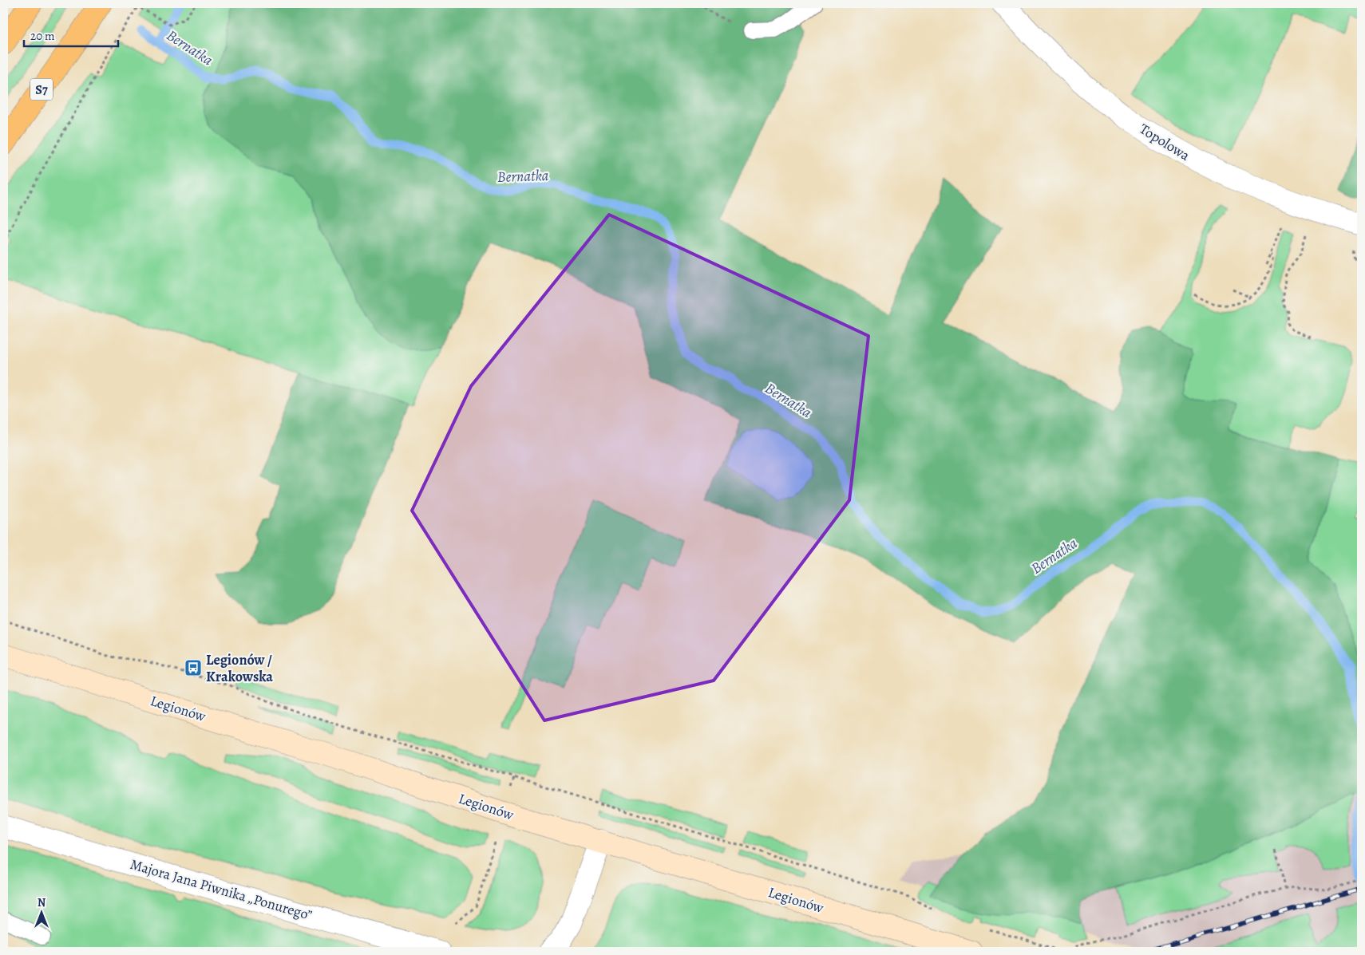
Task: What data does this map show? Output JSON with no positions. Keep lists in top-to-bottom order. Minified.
{"streets":{"highway":["S7"],"street":["Topolowa","Legionów","Majora Jana Piwnika „Ponurego”"]},"water":["Bernatka"],"places":{"bus stop":["Legionów / Krakowska"]},"scale_bar":"20 m","north":"top"}
